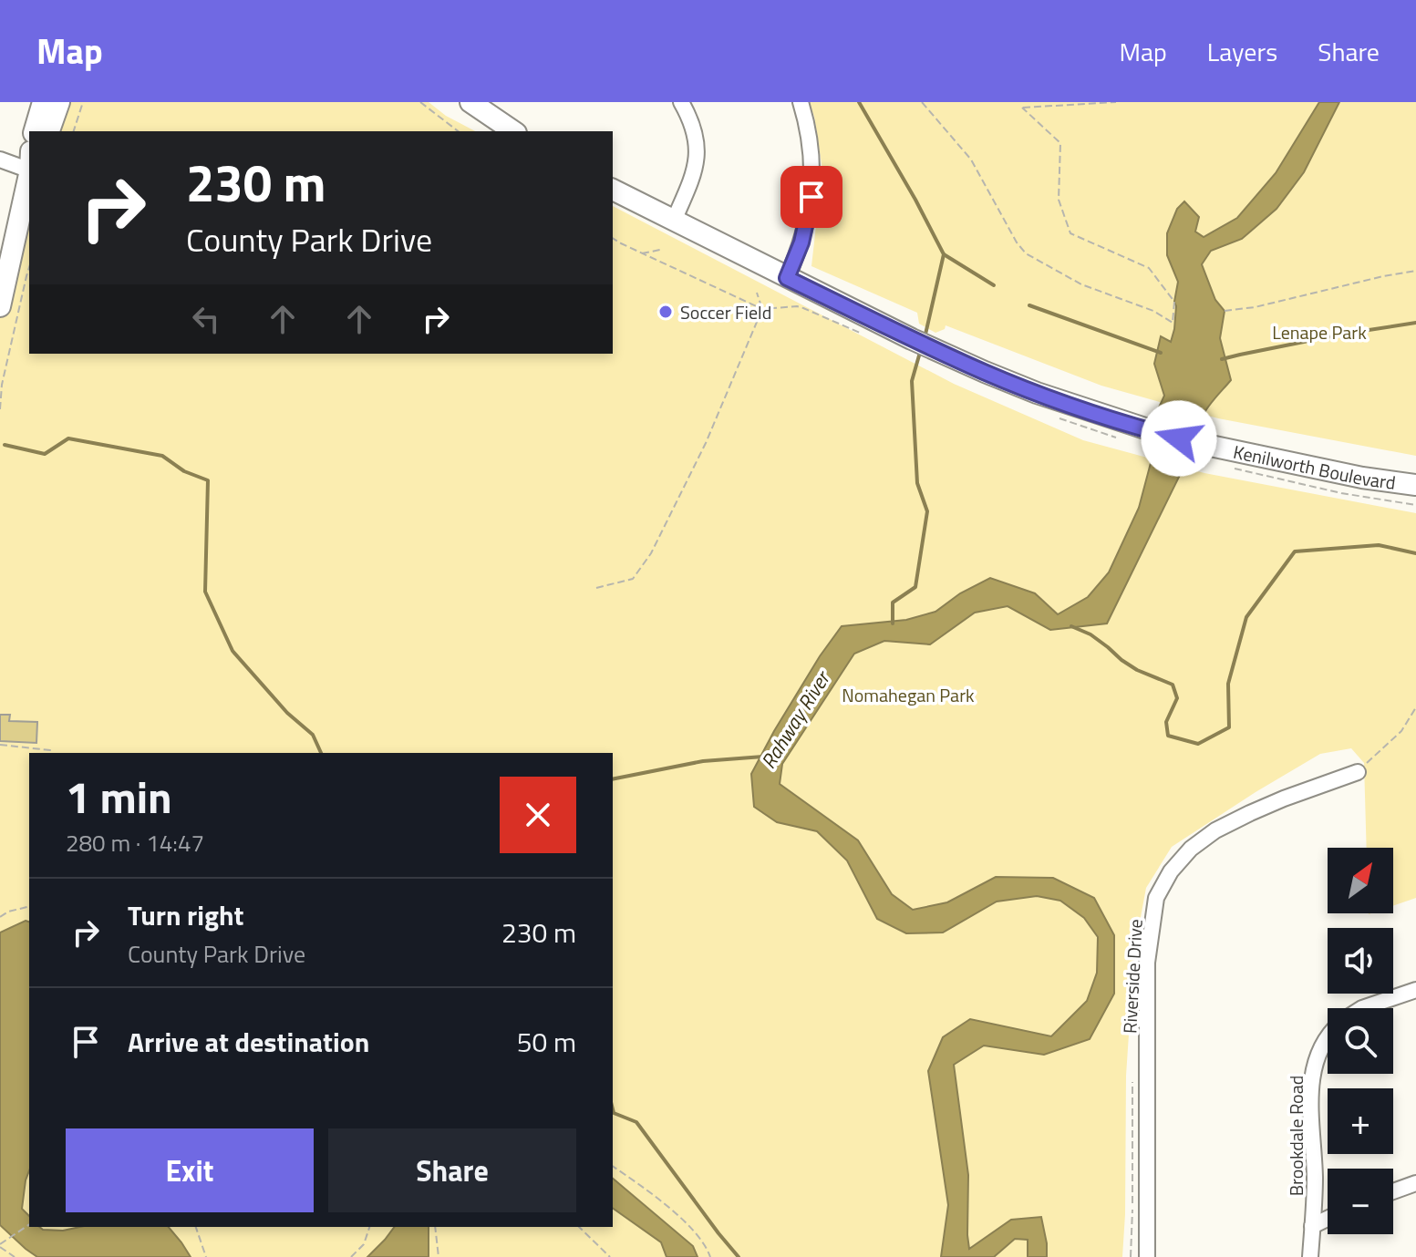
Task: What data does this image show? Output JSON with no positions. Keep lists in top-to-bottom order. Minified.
{"streets":{"main road":["Kenilworth Boulevard"],"street":["Riverside Drive","Brookdale Road"]},"water":["Rahway River"],"parks":["Lenape Park","Nomahegan Park"],"places":["Soccer Field"],"north":"top right","page":{"header":"Map","nav":["Map","Layers","Share"],"turn":["230 m","County Park Drive"],"heading":["1 min","280 m · 14:47"],"map_buttons":["+","−"],"list":[{"name":"Turn right","note":"County Park Drive","value":"230 m"},{"name":"Arrive at destination","value":"50 m"}],"buttons":["Exit","Share"]}}
